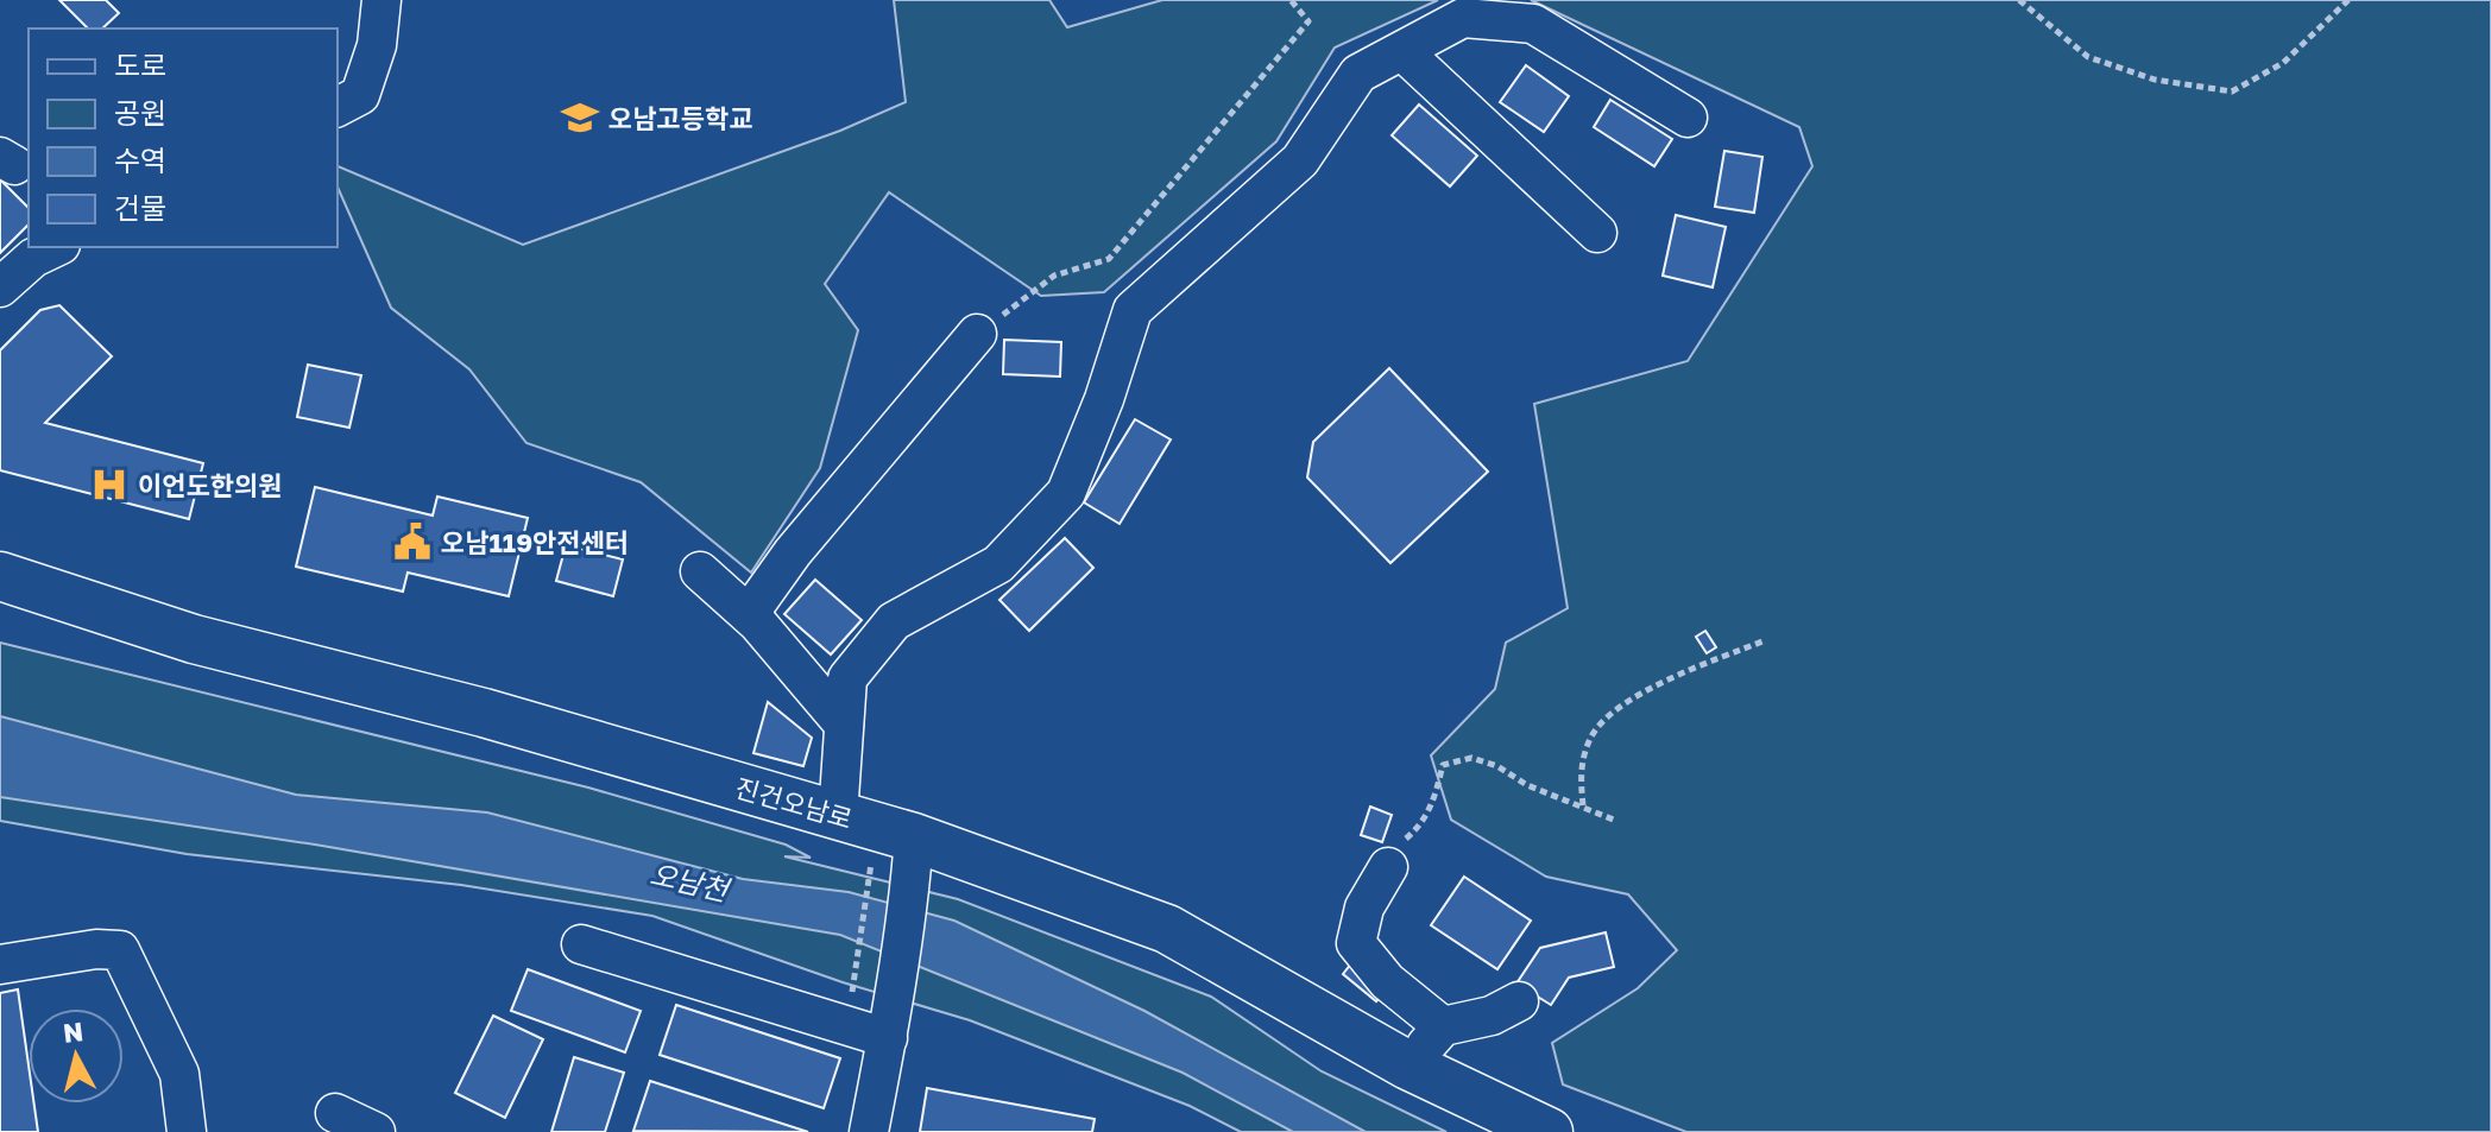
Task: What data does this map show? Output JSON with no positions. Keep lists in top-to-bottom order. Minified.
{"streets":{"main road":["진건오남로"]},"water":["오남천"],"places":{"school or university":["오남고등학교"],"hospital":["이언도한의원"],"public building":["오남119안전센터"]},"legend":["도로","공원","수역","건물"],"north":"top"}
